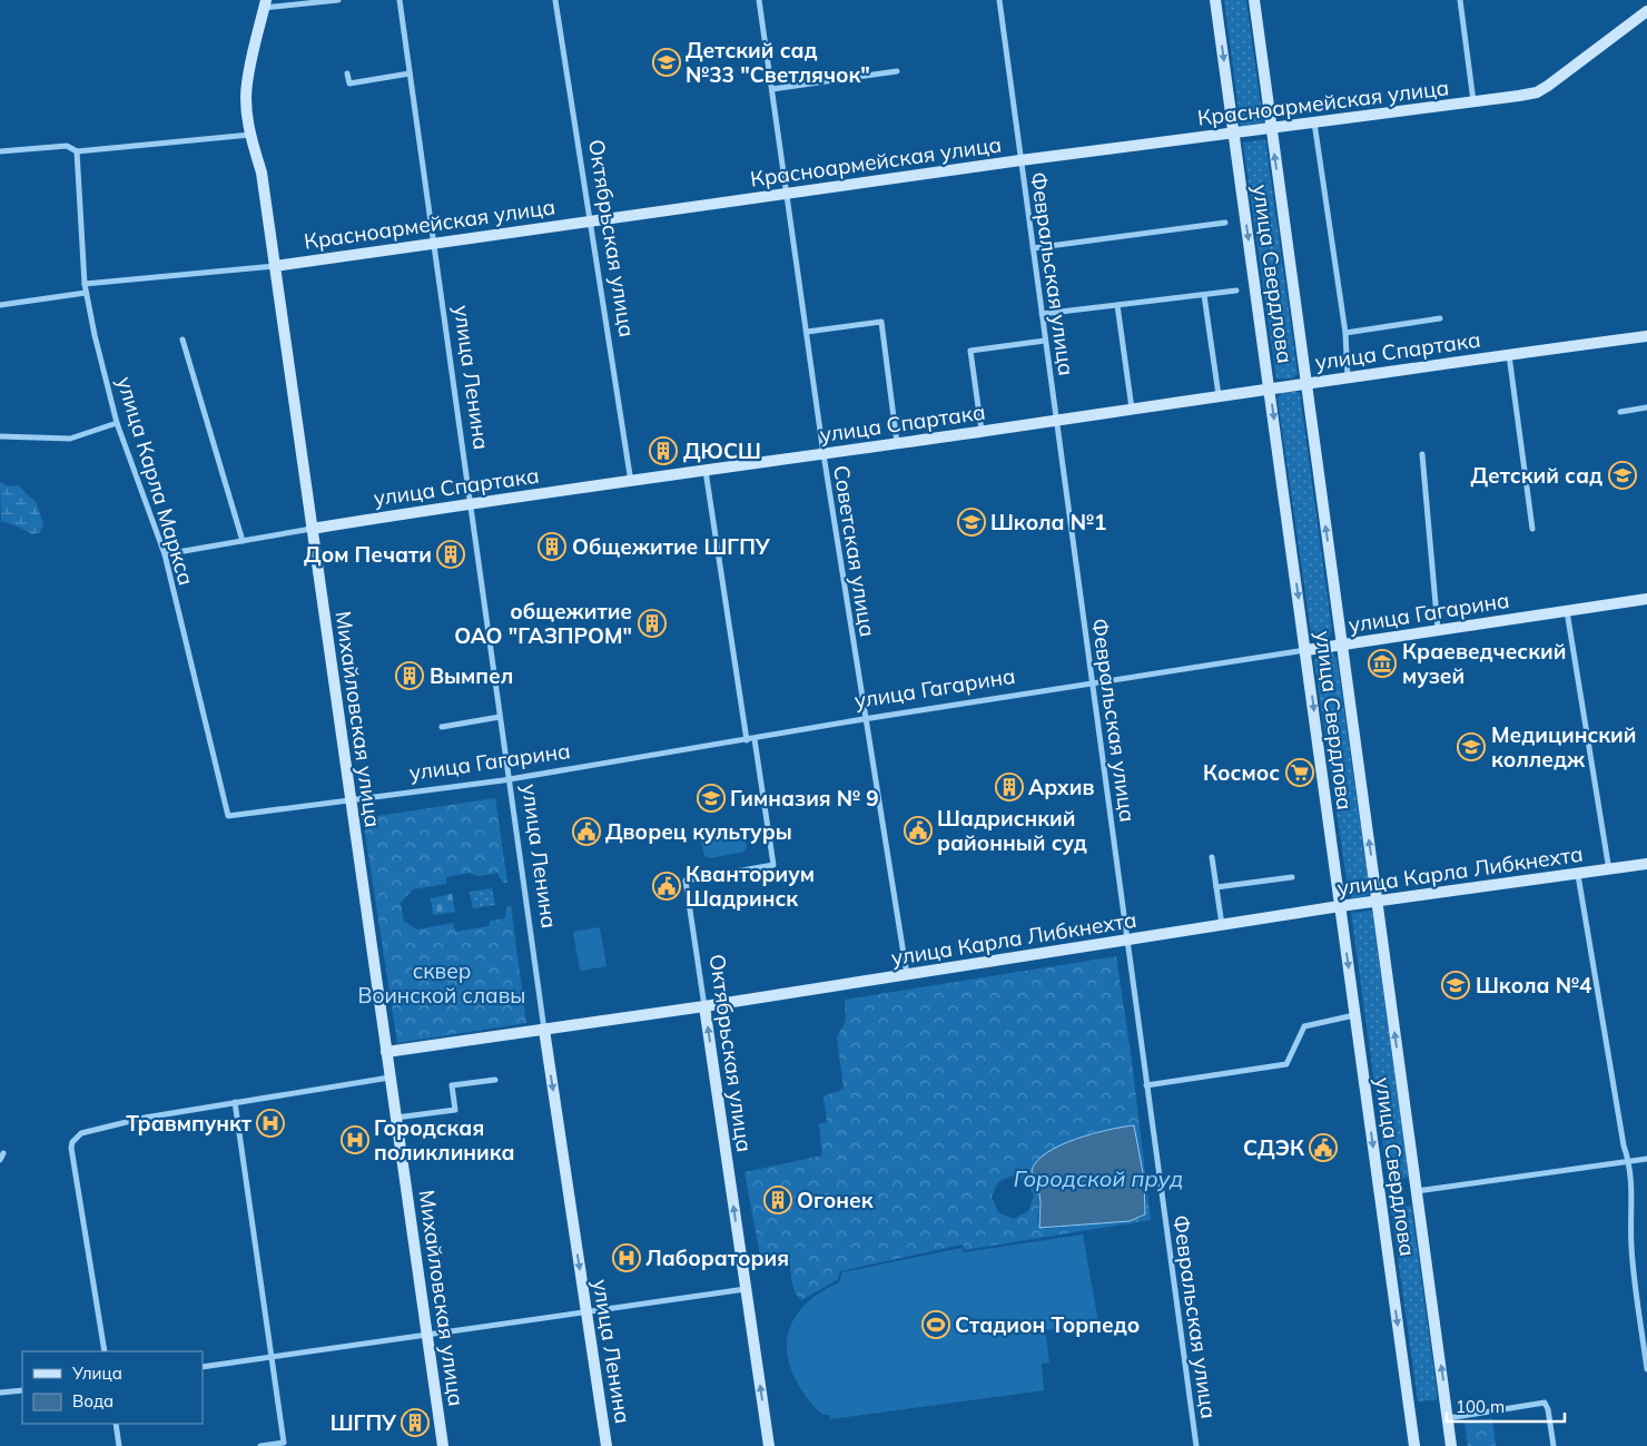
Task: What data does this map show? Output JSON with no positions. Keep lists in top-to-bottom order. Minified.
{"streets":{"street":["Красноармейская улица","Октябрьская улица","Февральская улица","улица Свердлова","улица Спартака","улица Ленина","улица Карла Маркса","Советская улица","улица Гагарина","Михайловская улица","улица Карла Либкнехта"]},"crossings":[["Красноармейская улица","Октябрьская улица"],["Красноармейская улица","Февральская улица"],["Красноармейская улица","улица Свердлова"],["Красноармейская улица","улица Ленина"],["Красноармейская улица","улица Карла Маркса"],["Красноармейская улица","Советская улица"],["Красноармейская улица","Михайловская улица"],["Октябрьская улица","улица Спартака"],["Октябрьская улица","улица Гагарина"],["Октябрьская улица","улица Карла Либкнехта"],["Февральская улица","улица Спартака"],["Февральская улица","улица Гагарина"],["Февральская улица","улица Карла Либкнехта"],["улица Свердлова","улица Спартака"],["улица Свердлова","улица Гагарина"],["улица Свердлова","улица Карла Либкнехта"],["улица Спартака","улица Ленина"],["улица Спартака","улица Карла Маркса"],["улица Спартака","Советская улица"],["улица Спартака","Михайловская улица"],["улица Ленина","улица Гагарина"],["улица Ленина","улица Карла Либкнехта"],["улица Карла Маркса","улица Гагарина"],["Советская улица","улица Гагарина"],["Советская улица","улица Карла Либкнехта"],["улица Гагарина","Михайловская улица"],["Михайловская улица","улица Карла Либкнехта"]],"water":["Городской пруд"],"parks":["сквер Воинской славы"],"places":{"school or university":["Детский сад №33 \"Светлячок\"","Детский сад","Школа №1","Медицинский колледж","Гимназия № 9","Школа №4"],"building":["ДЮСШ","Общежитие ШГПУ","Дом Печати","общежитие ОАО \"ГАЗПРОМ\"","Вымпел","Архив","Огонек","ШГПУ"],"museum":["Краеведческий музей"],"supermarket":["Космос"],"public building":["Шадриснкий районный суд","Дворец культуры","Кванториум Шадринск","СДЭК"],"hospital":["Травмпункт","Городская поликлиника","Лаборатория"],"sports":["Стадион Торпедо"]},"legend":["Улица","Вода"],"scale_bar":"100 m"}
